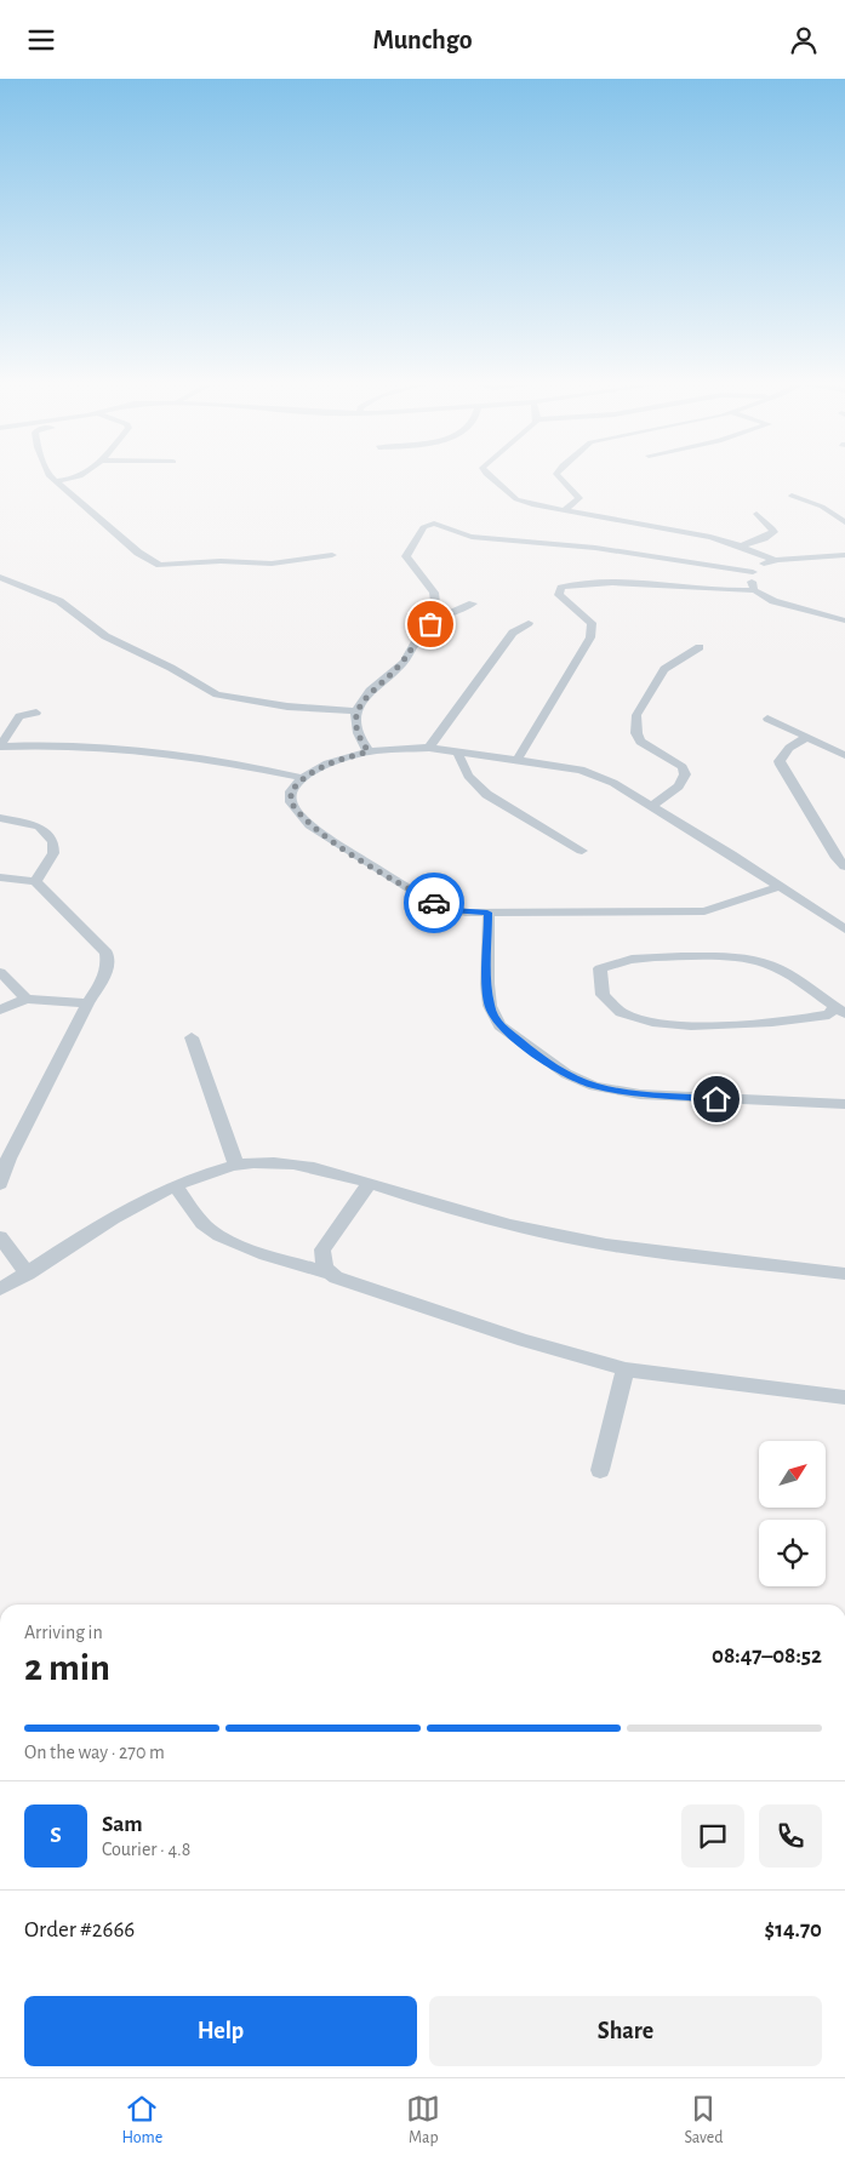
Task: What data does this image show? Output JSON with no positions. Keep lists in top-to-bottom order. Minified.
{"north":"top right","page":{"header":"Munchgo","heading":["2 min","Arriving in","08:47–08:52"],"panel":["Sam","Courier · 4.8","Order #2666","$14.70"],"bar":"On the way · 270 m","round":"S","buttons":["Help","Share"],"tabs":["Home","Map","Saved"]}}
